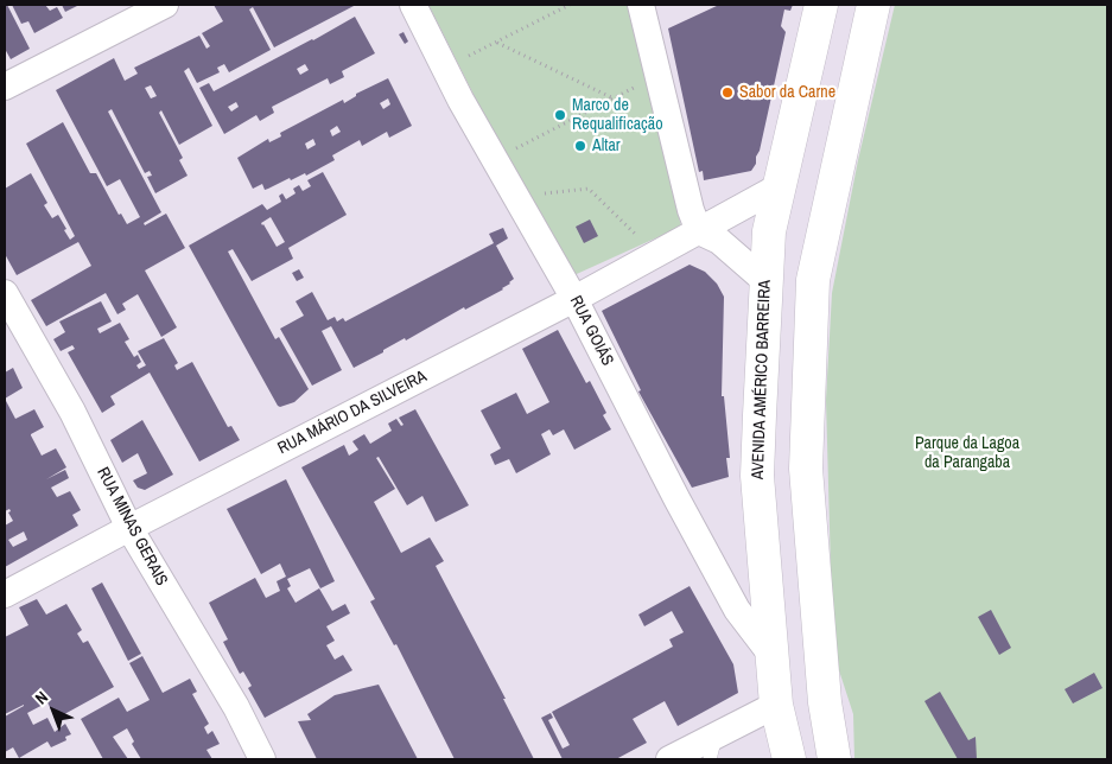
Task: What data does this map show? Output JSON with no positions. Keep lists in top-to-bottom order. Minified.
{"streets":{"main road":["AVENIDA AMÉRICO BARREIRA"],"street":["RUA GOIÁS","RUA MÁRIO DA SILVEIRA","RUA MINAS GERAIS"]},"crossings":[["RUA GOIÁS","AVENIDA AMÉRICO BARREIRA"],["RUA GOIÁS","RUA MÁRIO DA SILVEIRA"],["AVENIDA AMÉRICO BARREIRA","RUA MÁRIO DA SILVEIRA"],["RUA MÁRIO DA SILVEIRA","RUA MINAS GERAIS"]],"parks":["Parque da Lagoa da Parangaba"],"places":["Sabor da Carne","Marco de Requalificação","Altar"],"north":"top left"}
